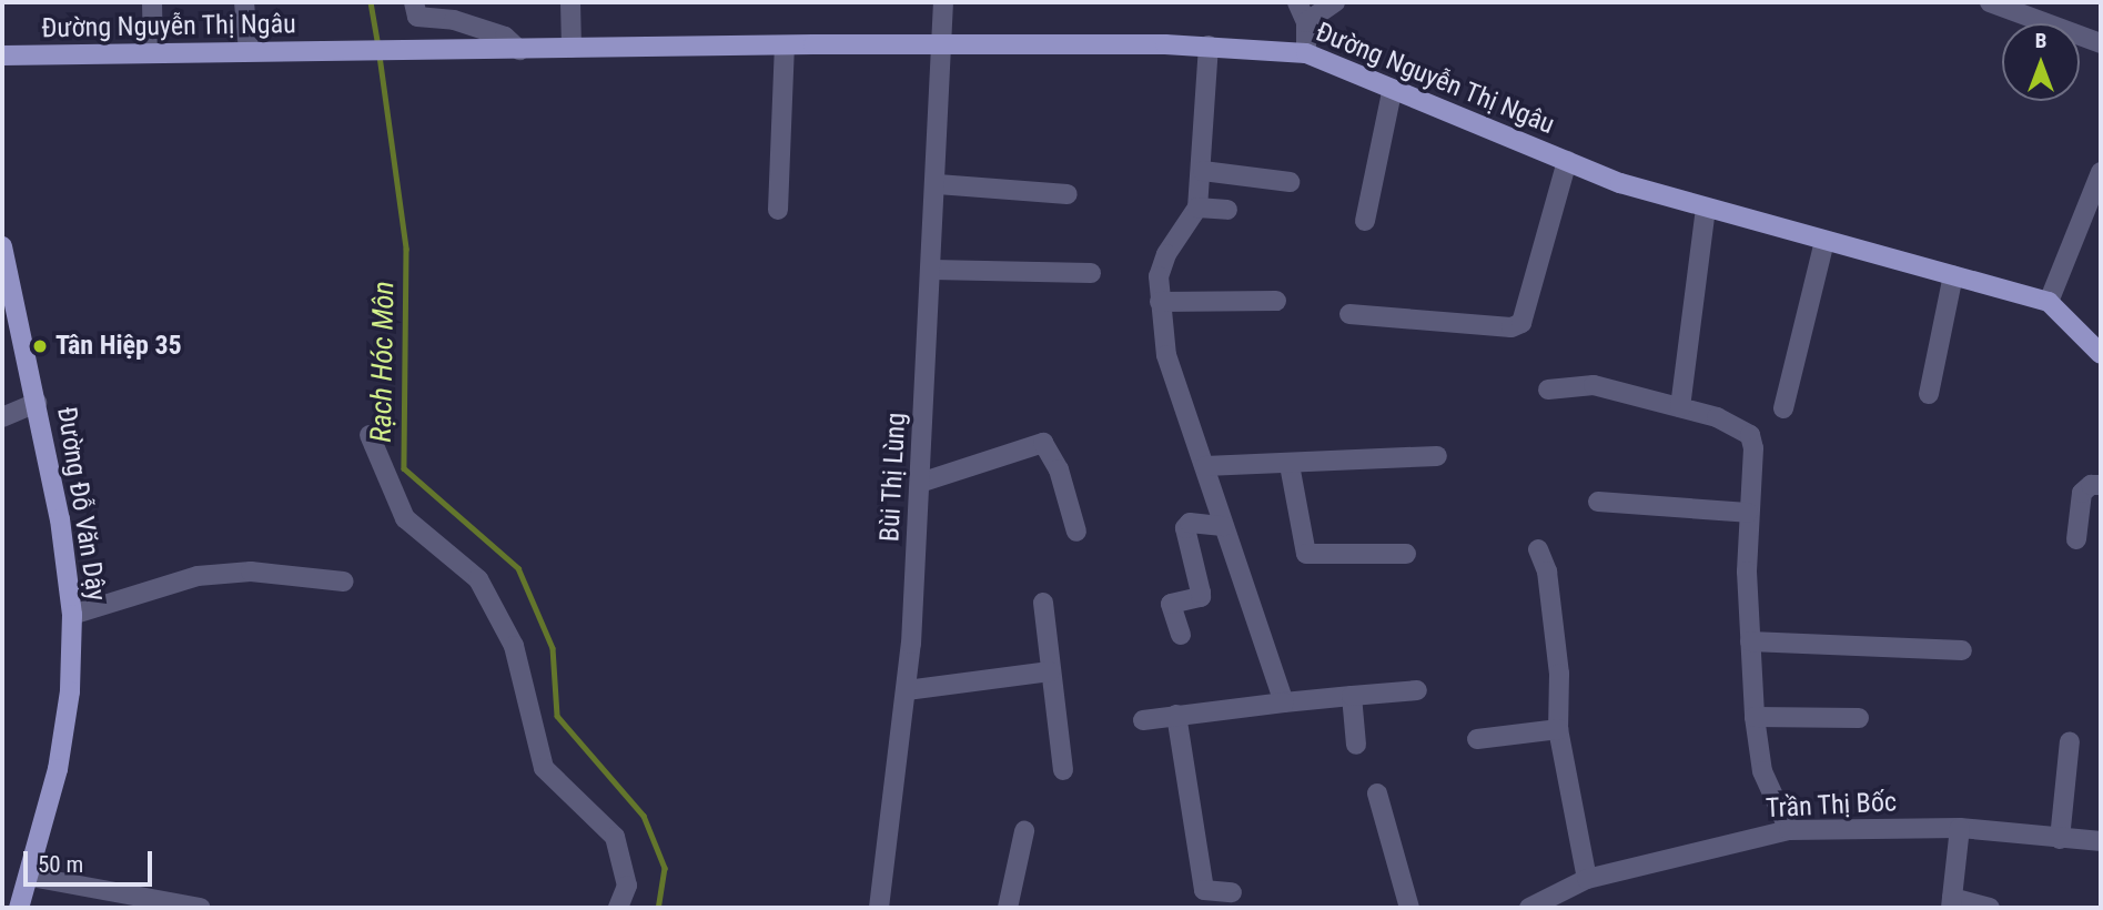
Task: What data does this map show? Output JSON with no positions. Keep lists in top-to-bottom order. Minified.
{"streets":{"main road":["Đường Nguyễn Thị Ngâu","Đường Đỗ Văn Dậy"],"street":["Bùi Thị Lùng","Trần Thị Bốc"]},"crossings":[["Đường Nguyễn Thị Ngâu","Bùi Thị Lùng"]],"water":["Rạch Hóc Môn"],"places":["Tân Hiệp 35"],"scale_bar":"50 m","north":"top"}
